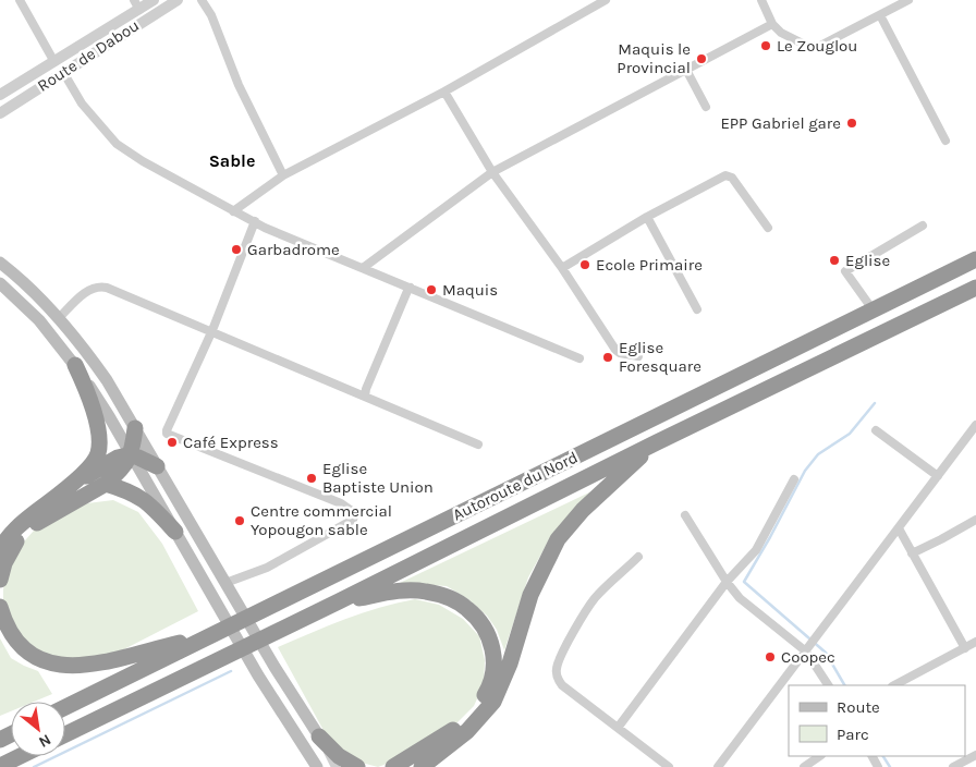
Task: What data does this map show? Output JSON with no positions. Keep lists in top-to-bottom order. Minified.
{"streets":{"highway":["Autoroute du Nord"],"street":["Route de Dabou"]},"districts":["Sable"],"places":["Le Zouglou","Maquis le Provincial","EPP Gabriel gare","Garbadrome","Eglise","Ecole Primaire","Maquis","Eglise Foresquare","Café Express","Eglise Baptiste Union","Centre commercial Yopougon sable","Coopec"],"legend":["Route","Parc"],"north":"bottom right"}
